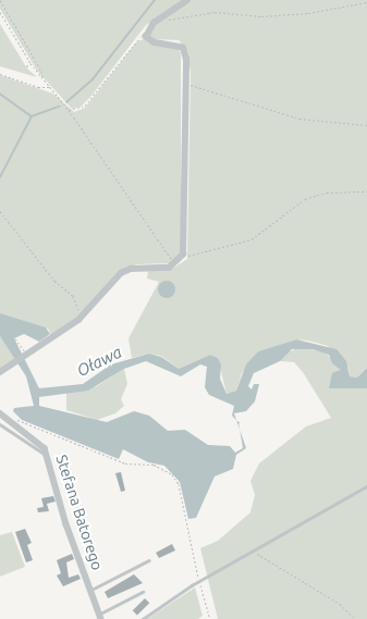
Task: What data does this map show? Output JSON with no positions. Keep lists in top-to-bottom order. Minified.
{"streets":{"street":["Stefana Batorego"]},"water":["Oława"]}
